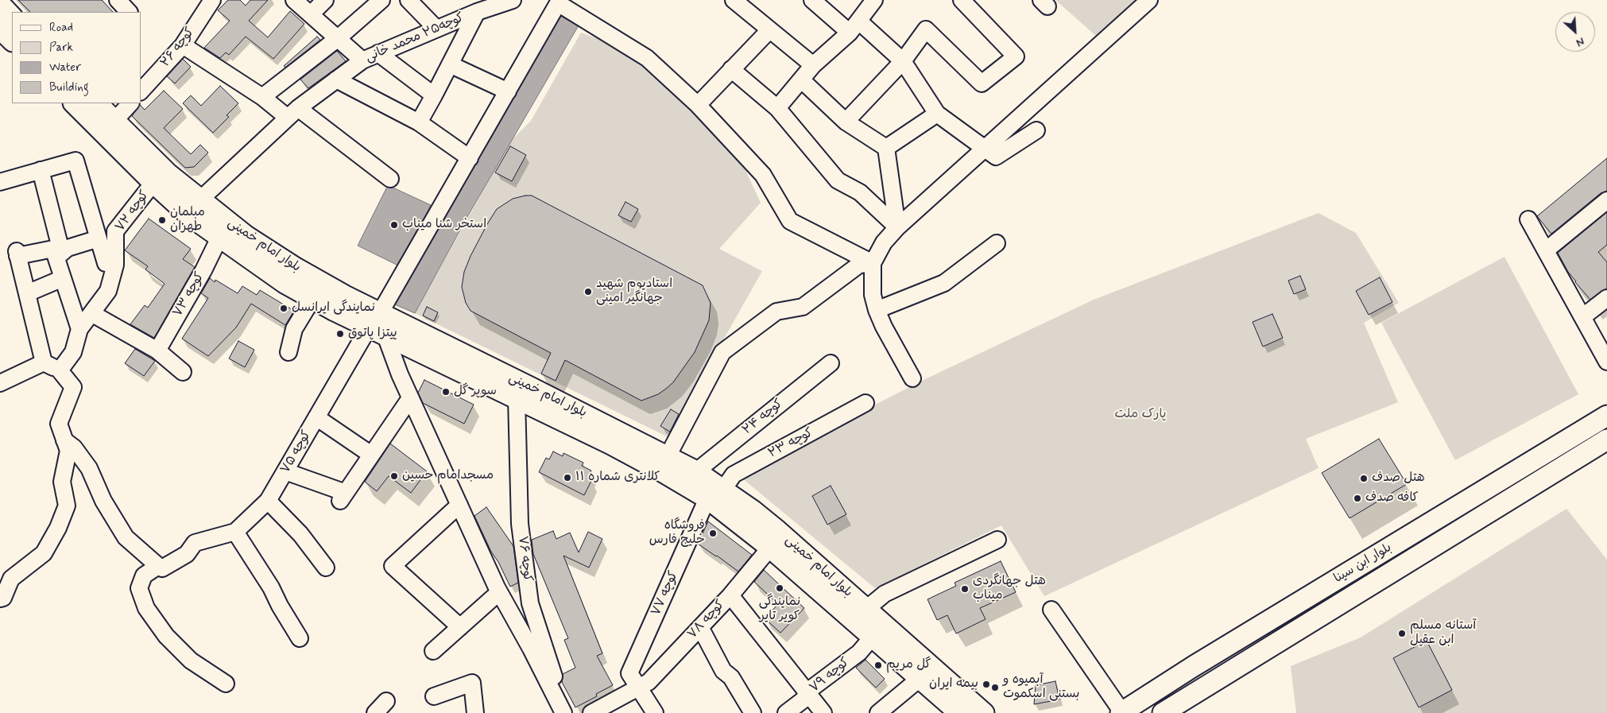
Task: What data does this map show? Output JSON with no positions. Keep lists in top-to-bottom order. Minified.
{"streets":{"main road":["بلوار امام خمینی","بلوار ابن سینا"],"street":["کوچه۲۵ محمد خانی","کوچه ۲۶","کوچه ۷۲","کوچه ۷۳","کوچه ۲۴","کوچه ۲۳","کوچه ۷۵","کوچه ۷۶","کوچه ۷۷","کوچه ۷۸","کوچه ۷۹"]},"crossings":[["کوچه۲۵ محمد خانی","بلوار امام خمینی"],["کوچه ۷۲","بلوار امام خمینی"],["بلوار امام خمینی","کوچه ۷۳"],["بلوار امام خمینی","کوچه ۲۴"],["بلوار امام خمینی","کوچه ۲۳"],["بلوار امام خمینی","کوچه ۷۵"],["بلوار امام خمینی","کوچه ۷۶"],["بلوار امام خمینی","کوچه ۷۷"],["بلوار امام خمینی","کوچه ۷۸"],["بلوار امام خمینی","کوچه ۷۹"],["کوچه ۲۳","کوچه ۷۷"],["کوچه ۷۷","کوچه ۷۸"]],"parks":["پارک ملت"],"places":["مبلمان طهران","استخر شنا میناب","استادیوم شهید جهانگیر امینی","نمایندگی ایرانسل","پیتزا پاتوق","سوپر گل","مسجدامام حسین","کلانتری شماره ۱۱","هتل صدف","کافه صدف","فروشگاه خلیج فارس","نمایندگی کویر تایر","هتل جهانگردی میناب","آستانه مسلم ابن عقیل","گل مریم","بیمه ایران","آبمیوه و بستنی اسکموت"],"legend":["Road","Park","Water","Building"],"north":"bottom right"}
